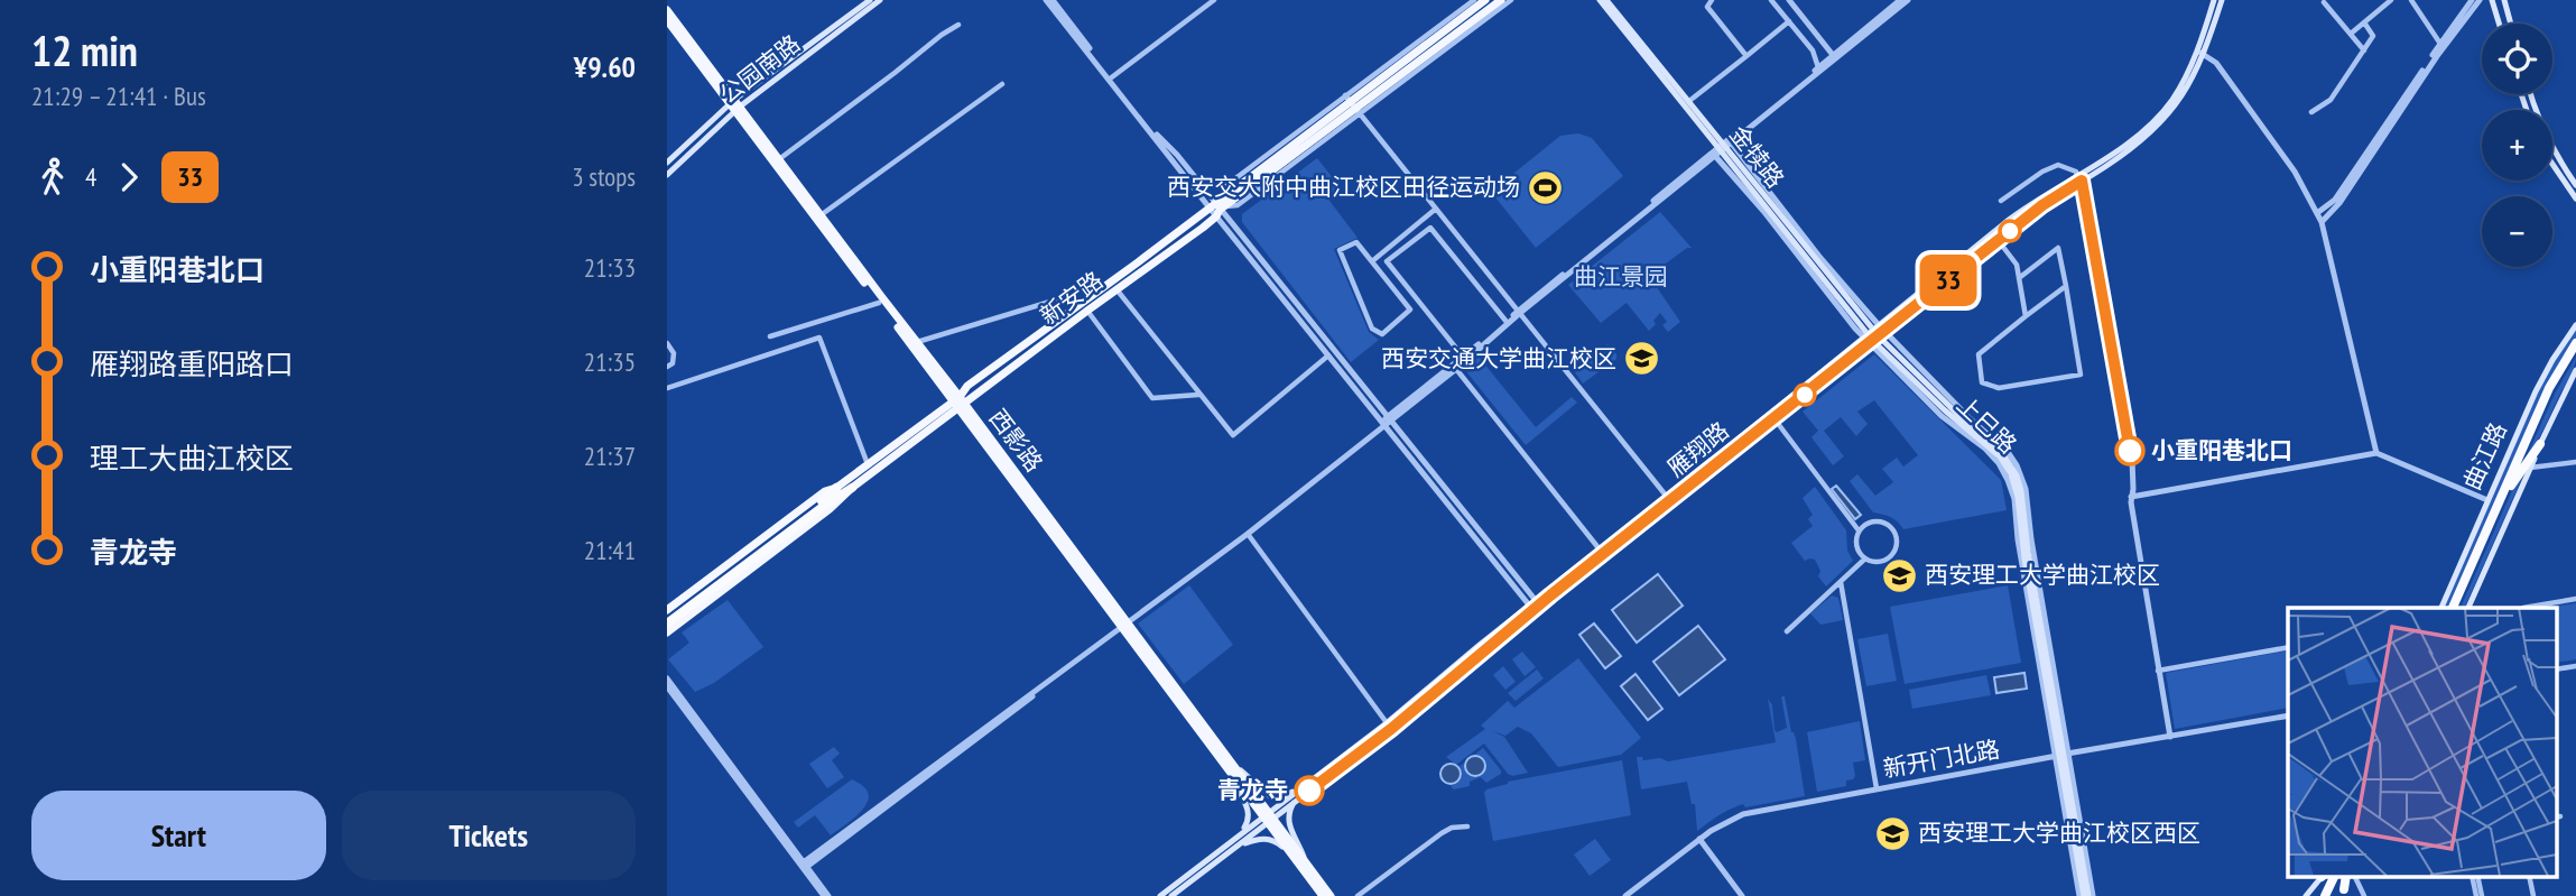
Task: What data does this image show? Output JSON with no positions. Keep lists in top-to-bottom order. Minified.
{"streets":{"highway":["曲江路"],"main road":["公园南路","金犊路","新安路","上巳路","西影路","雁翔路"],"street":["新开门北路"]},"crossings":[["公园南路","西影路"],["金犊路","上巳路"],["金犊路","雁翔路"],["新安路","西影路"],["上巳路","雁翔路"],["上巳路","新开门北路"],["西影路","雁翔路"]],"parks":["曲江景园"],"places":{"sports":["西安交大附中曲江校区田径运动场"],"school or university":["西安交通大学曲江校区","西安理工大学曲江校区","西安理工大学曲江校区西区"],"other":["小重阳巷北口","青龙寺"]},"lines":["bus line 33"],"page":{"heading":["12 min","21:29 – 21:41 · Bus","¥9.60"],"on_map":"33","map_buttons":["+","−"],"legs":["4","33","3 stops"],"list":[{"name":"小重阳巷北口","value":"21:33"},{"name":"雁翔路重阳路口","value":"21:35"},{"name":"理工大曲江校区","value":"21:37"},{"name":"青龙寺","value":"21:41"}],"buttons":["Start","Tickets"]}}
